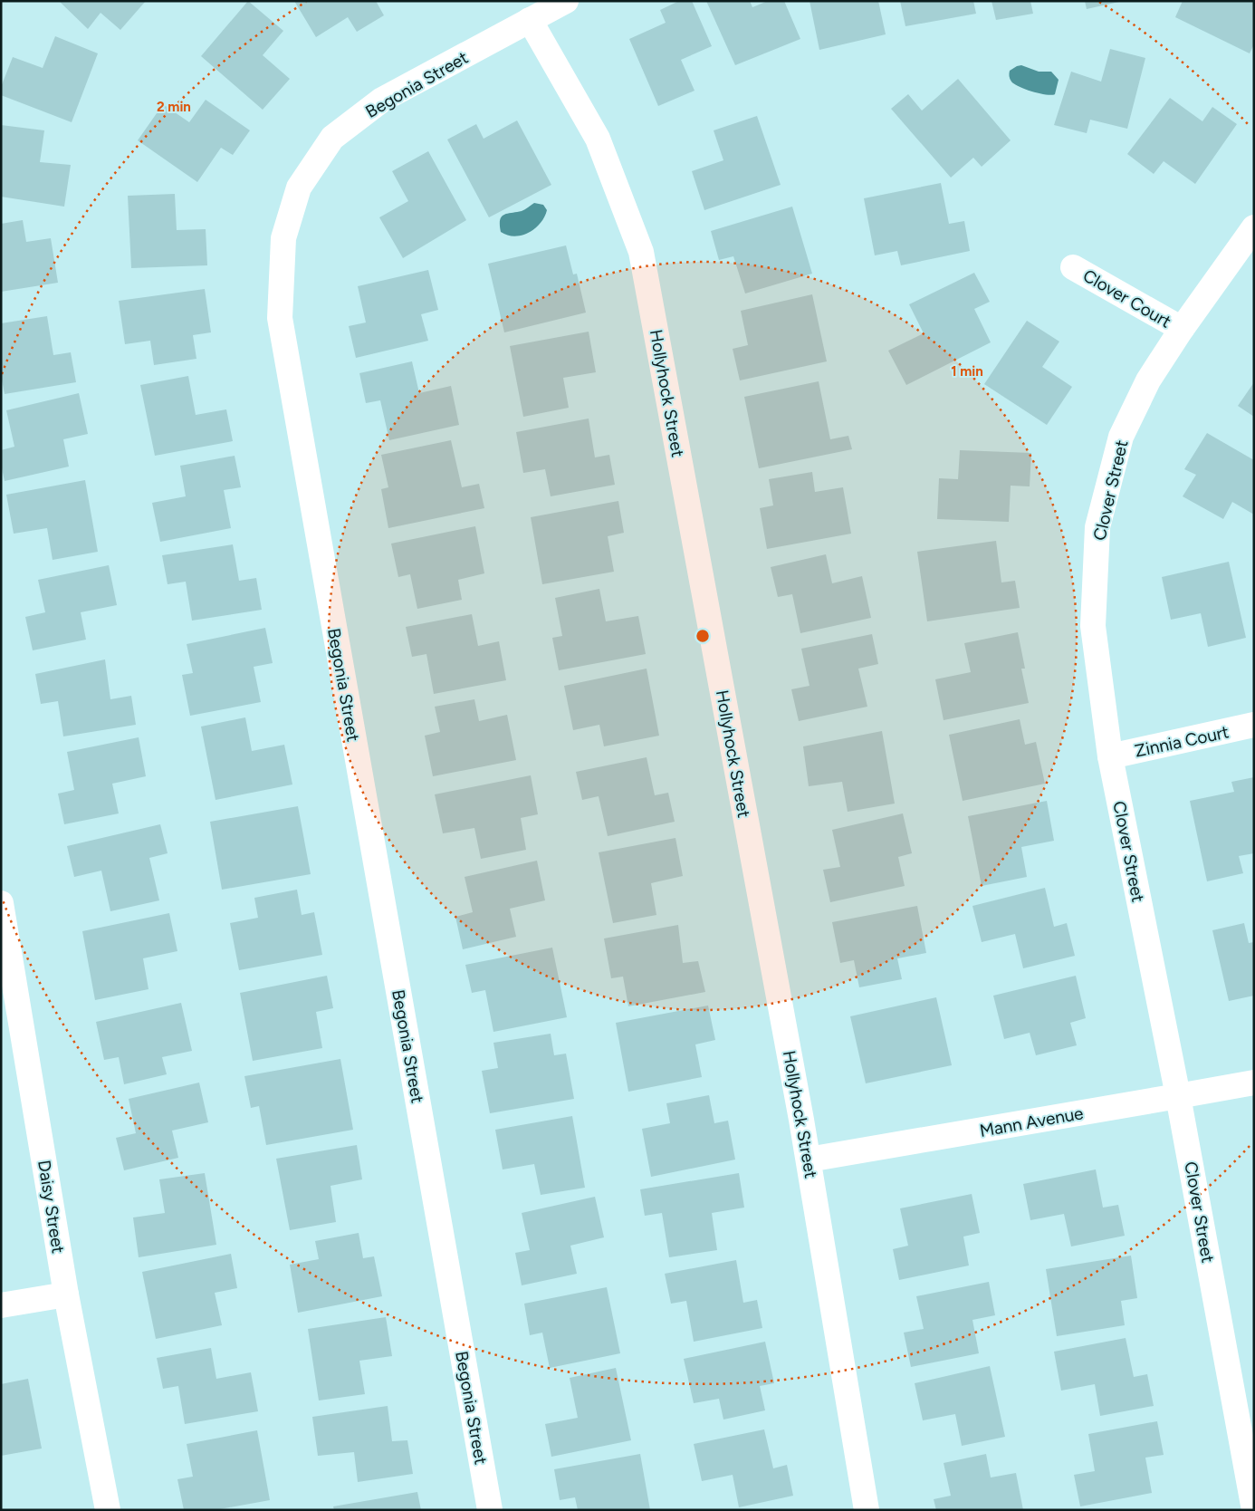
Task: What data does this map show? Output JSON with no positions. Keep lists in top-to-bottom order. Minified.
{"streets":{"street":["Begonia Street","Clover Court","Hollyhock Street","Clover Street","Zinnia Court","Mann Avenue","Daisy Street"]},"crossings":[["Begonia Street","Hollyhock Street"],["Clover Court","Clover Street"],["Hollyhock Street","Mann Avenue"],["Clover Street","Zinnia Court"],["Clover Street","Mann Avenue"]],"rings":["2 min","1 min"]}
